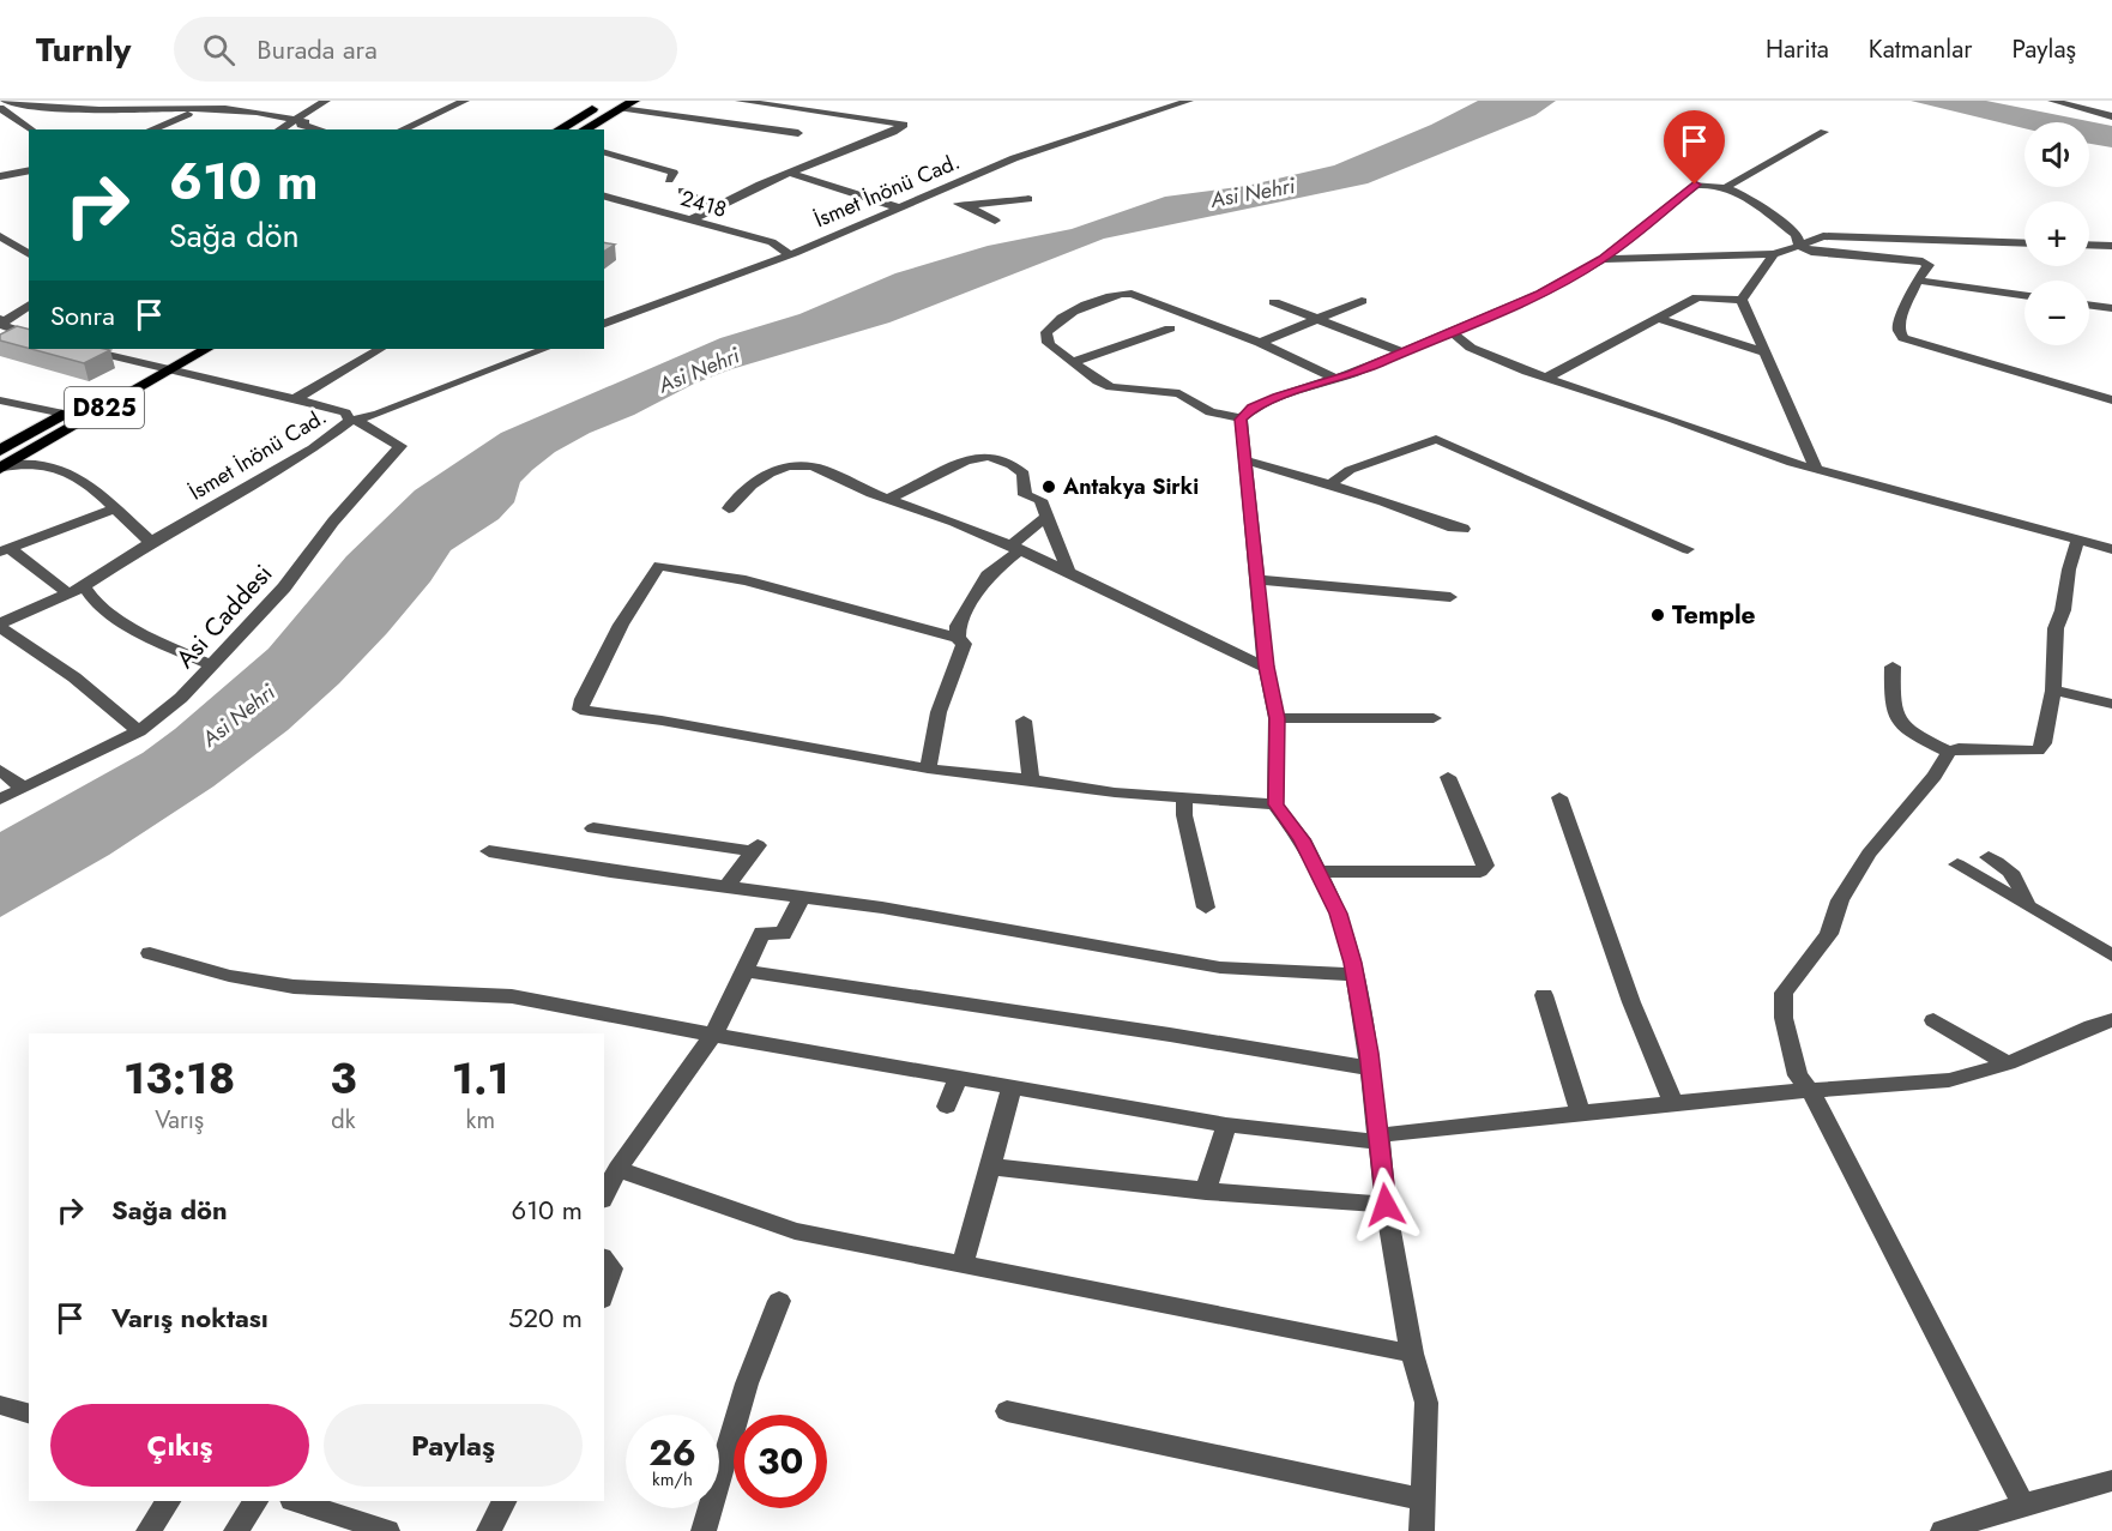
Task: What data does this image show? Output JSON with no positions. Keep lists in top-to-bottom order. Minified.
{"streets":{"highway":["D825"],"street":["İsmet İnönü Cad.","2418","Asi Caddesi"]},"crossings":[["İsmet İnönü Cad.","2418"],["İsmet İnönü Cad.","Asi Caddesi"]],"water":["Asi Nehri"],"places":["Antakya Sirki","Temple"],"page":{"header":"Turnly","search":"Burada ara","nav":["Harita","Katmanlar","Paylaş"],"map_buttons":["+","−"],"turn":["610 m","Sağa dön"],"then":"Sonra","eta":["13:18","Varış","3","dk","1.1","km"],"list":[{"name":"Sağa dön","value":"610 m"},{"name":"Varış noktası","value":"520 m"}],"buttons":["Çıkış","Paylaş"],"speed":"26 km/h","limit":"30"}}
